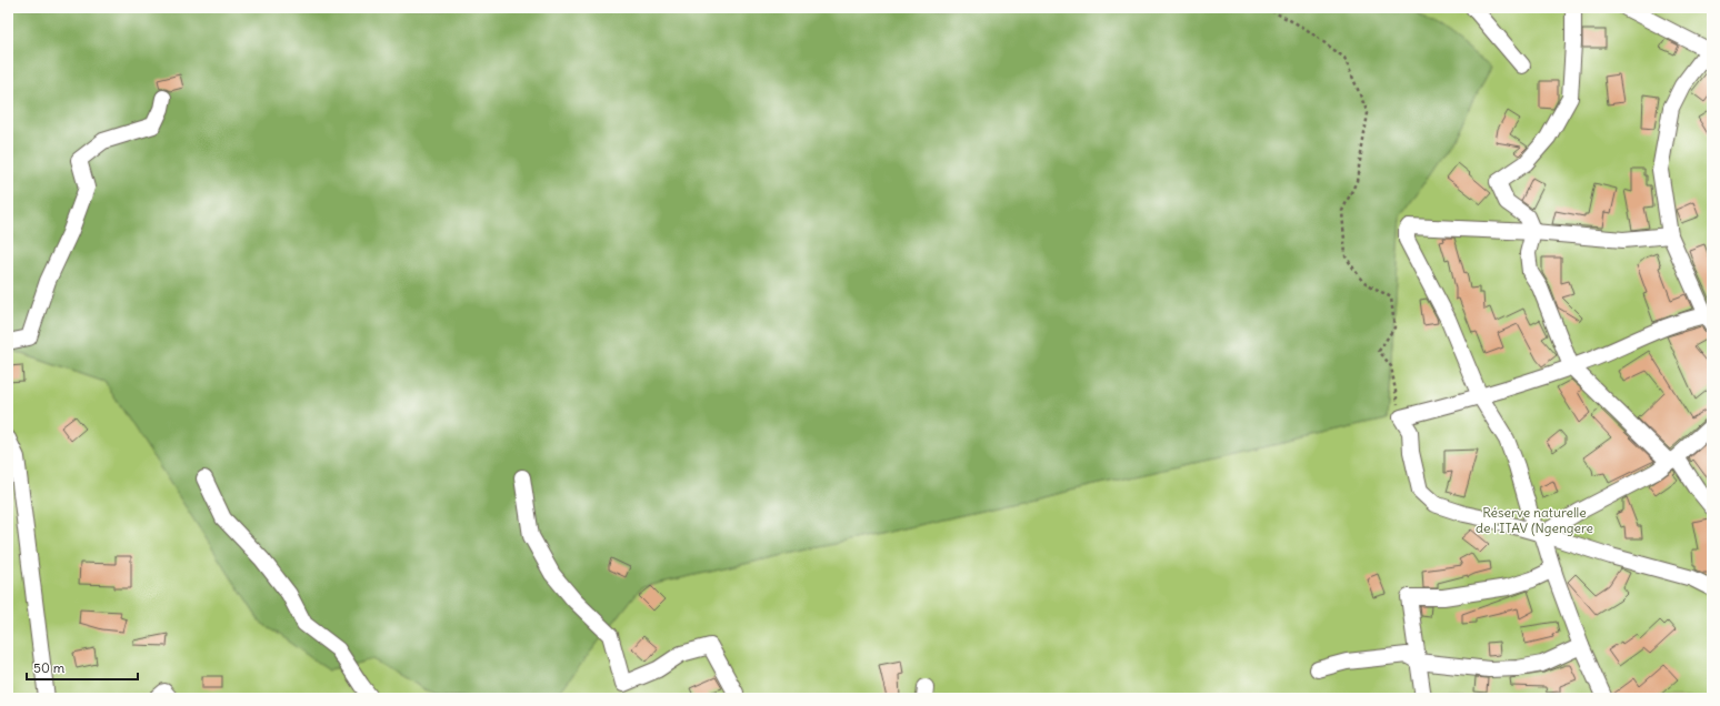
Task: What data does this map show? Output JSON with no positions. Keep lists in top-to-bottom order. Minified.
{"parks":["Réserve naturelle de l'ITAV (Ngengere"],"scale_bar":"50 m"}
